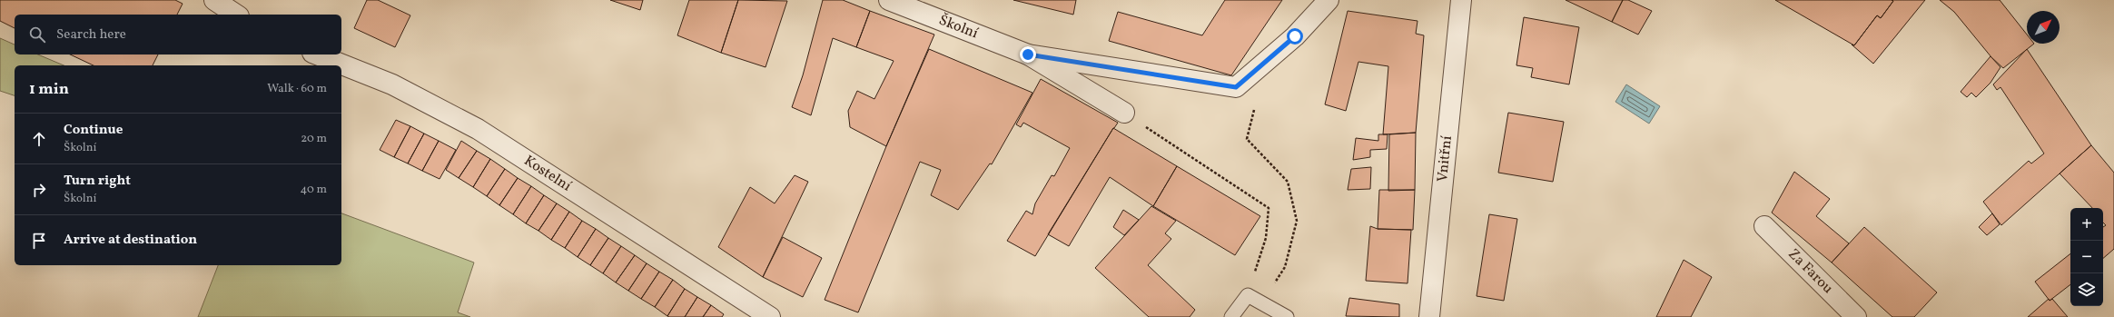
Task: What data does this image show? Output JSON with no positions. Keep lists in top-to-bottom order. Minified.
{"streets":{"street":["Školní","Vnitřní","Kostelní","Za Farou"]},"north":"top right","page":{"search":"Search here","heading":["1 min","Walk · 60 m"],"list":[["Continue","Školní","20 m"],["Turn right","Školní","40 m"],"Arrive at destination"],"map_buttons":["+","−"]}}
